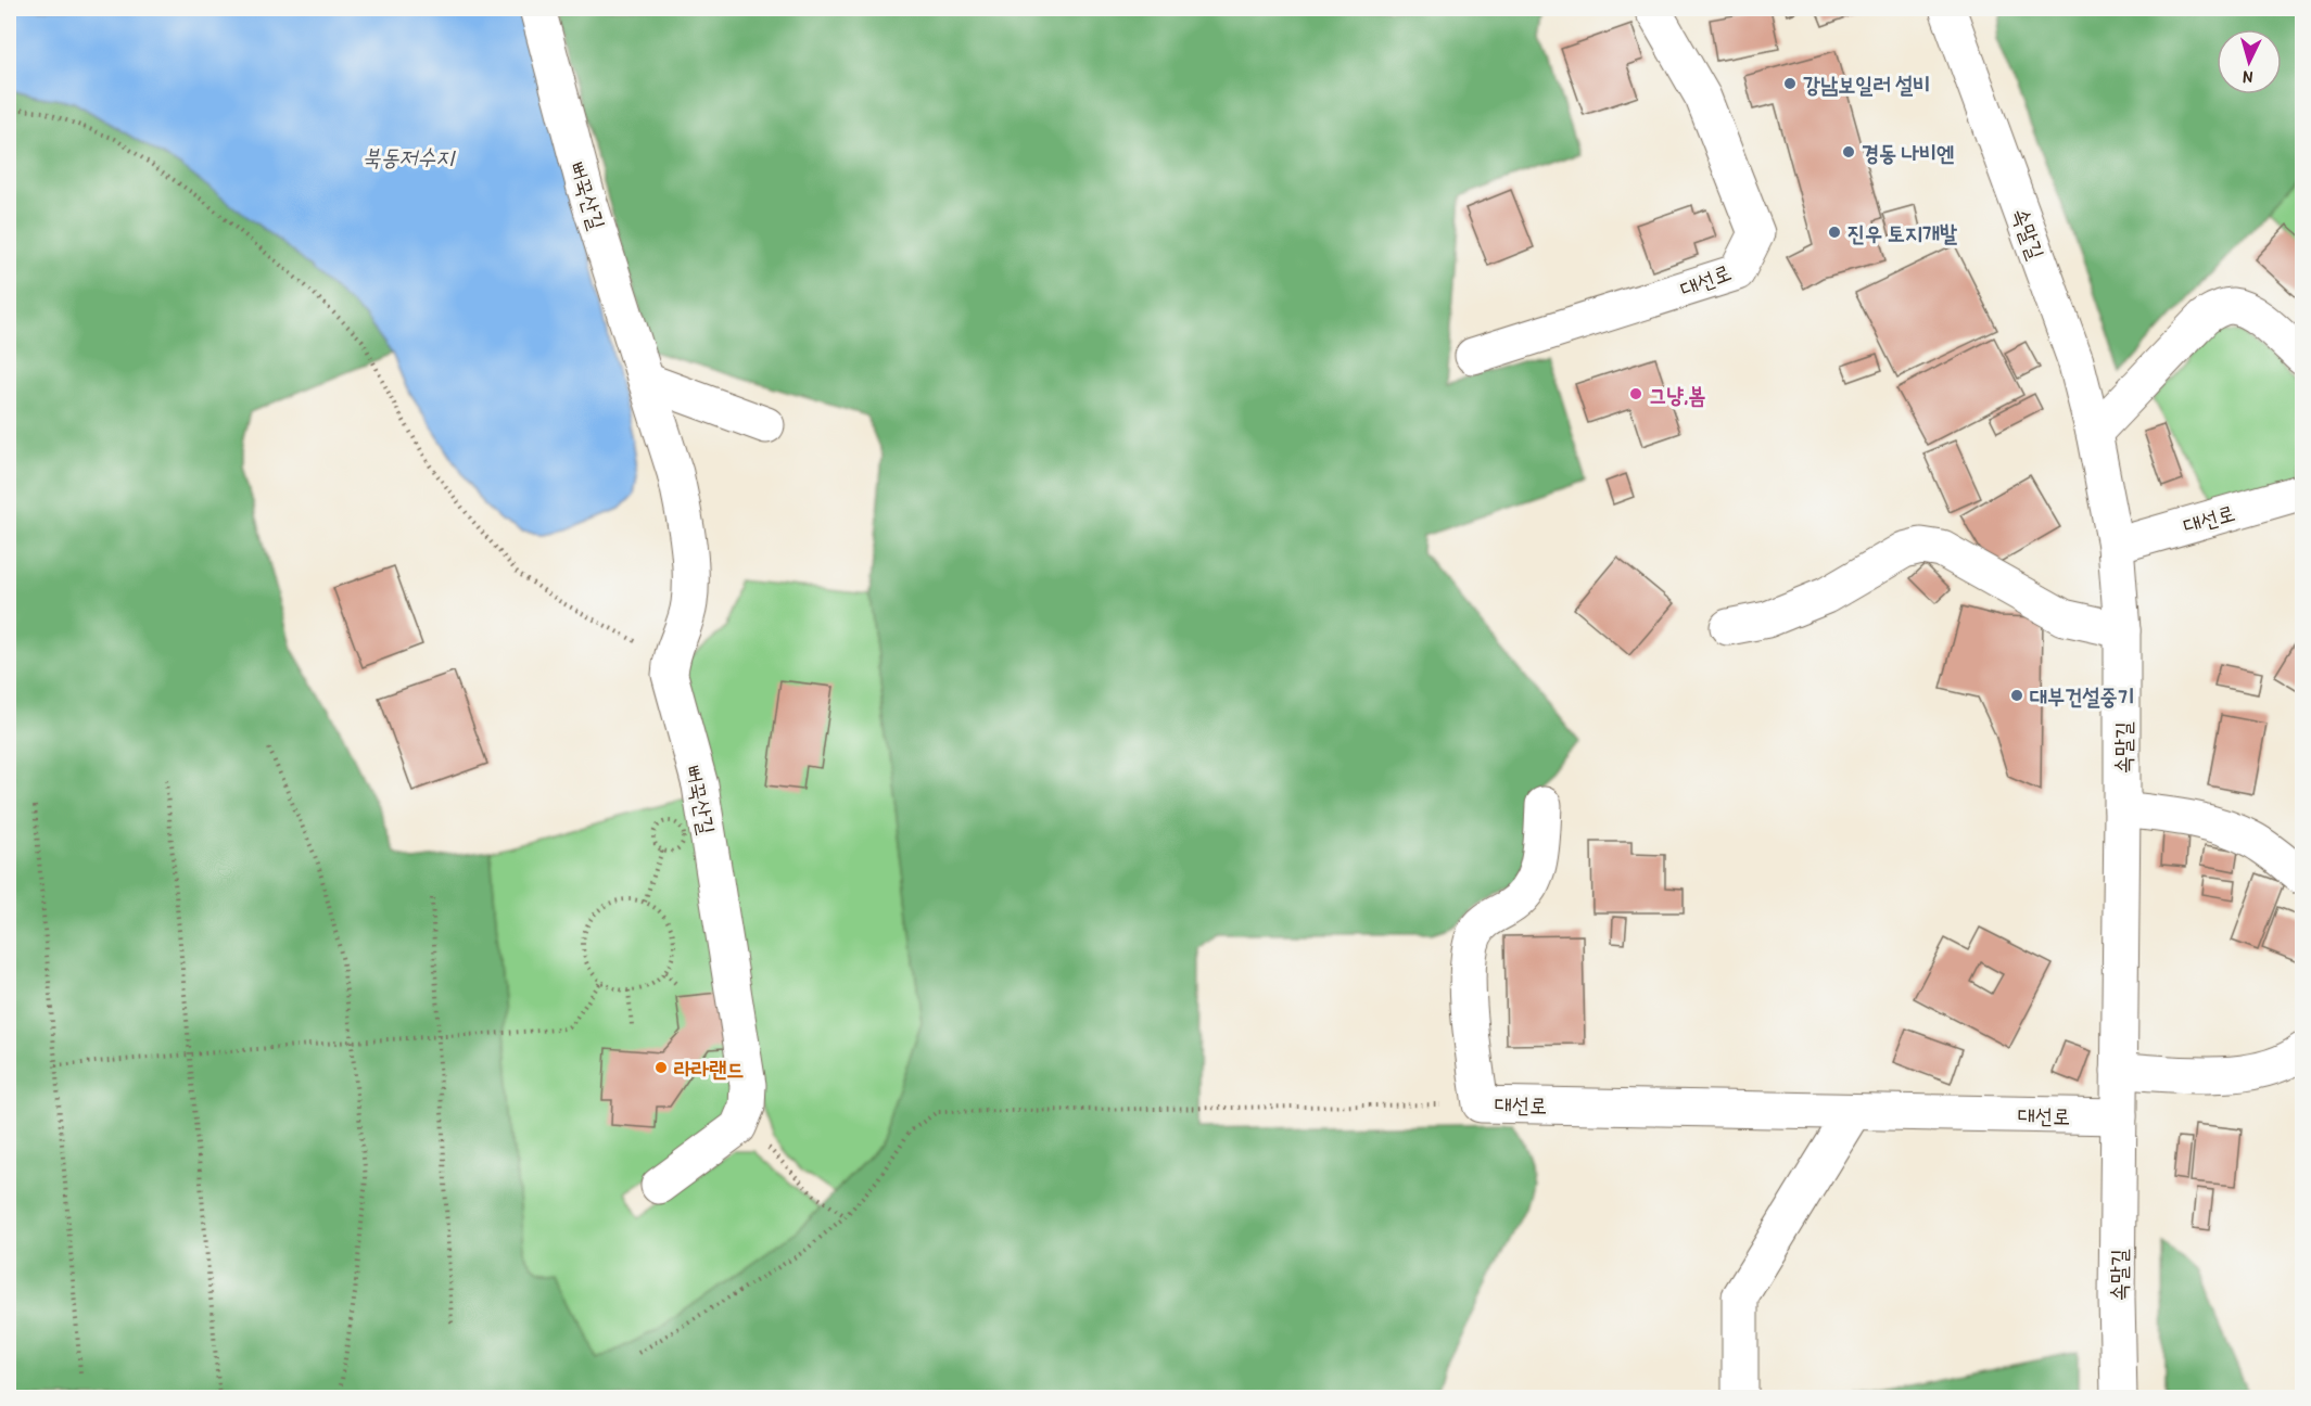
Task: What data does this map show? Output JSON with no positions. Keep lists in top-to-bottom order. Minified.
{"streets":{"street":["뻐꾹산길","속말길","대선로"]},"crossings":[["속말길","대선로"]],"water":["북동저수지"],"places":["강남보일러 설비","경동 나비엔","진우 토지개발","그냥,봄","대부건설중기","라라랜드"],"north":"bottom"}
